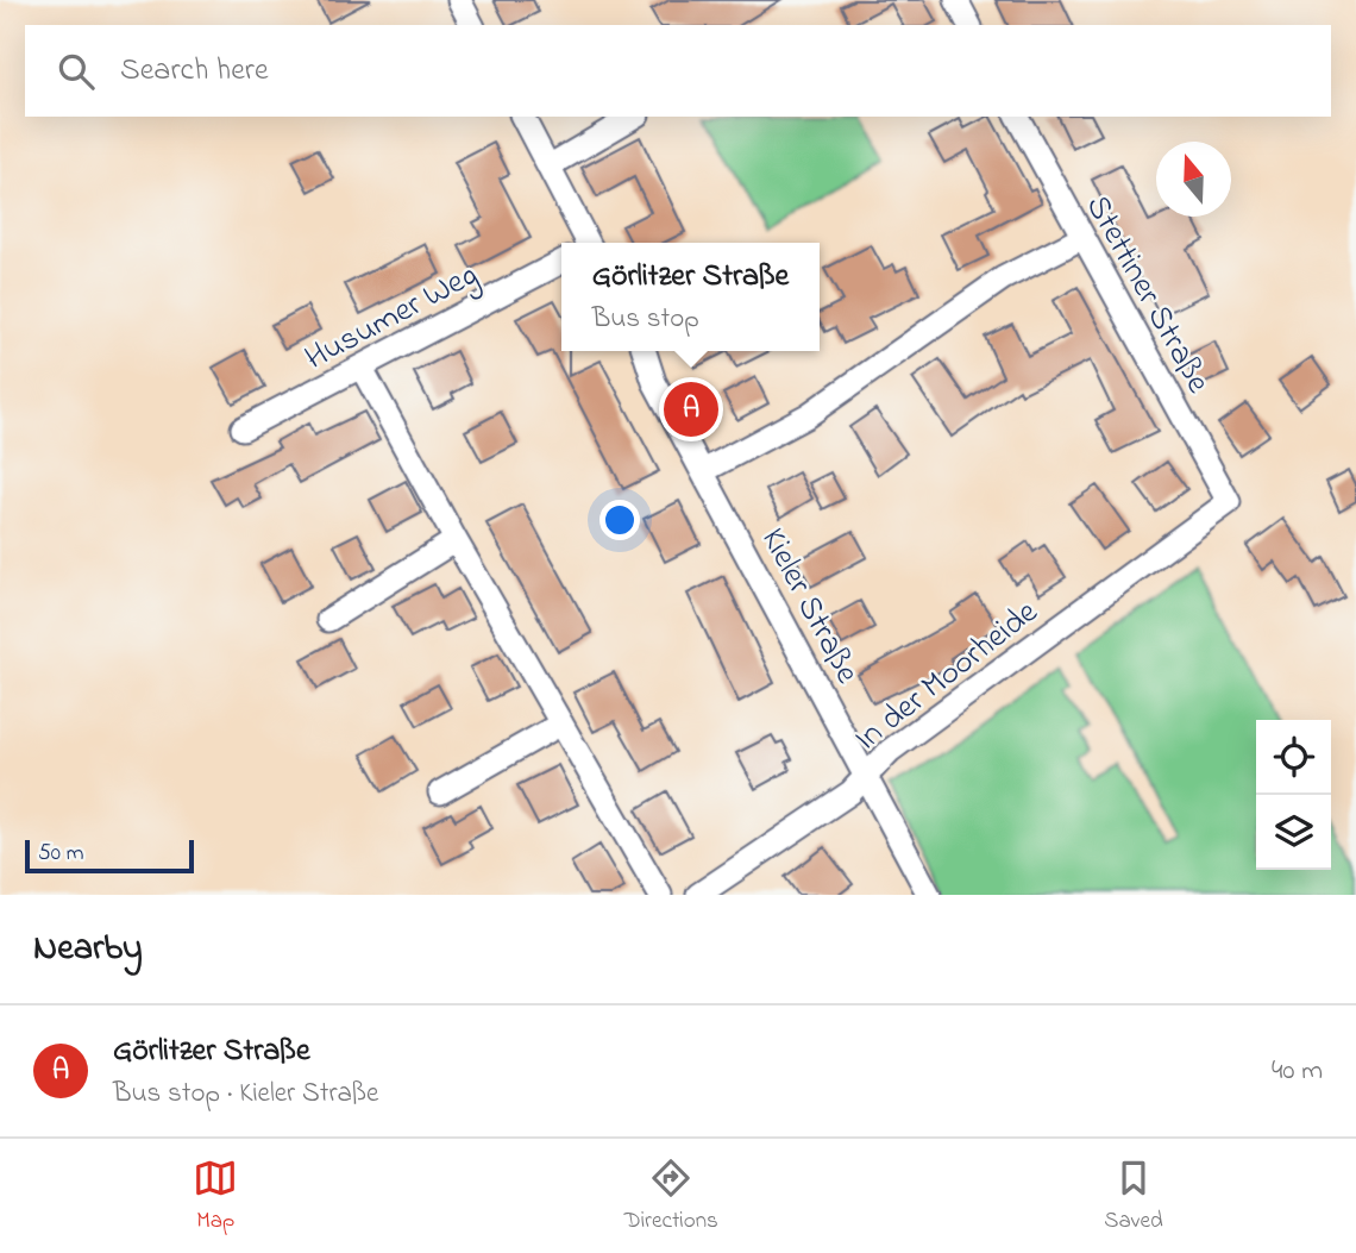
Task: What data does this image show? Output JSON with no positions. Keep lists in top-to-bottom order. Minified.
{"streets":{"street":["Stettiner Straße","Husumer Weg","Kieler Straße","In der Moorheide"]},"crossings":[["Stettiner Straße","In der Moorheide"],["Kieler Straße","In der Moorheide"]],"scale_bar":"50 m","north":"top","page":{"search":"Search here","popup":["Görlitzer Straße","Bus stop"],"pins":"A","scale":"50 m","heading":"Nearby","list":[{"mark":"A","name":"Görlitzer Straße","note":"Bus stop · Kieler Straße","value":"40 m"}],"nav":["Map","Directions","Saved"]}}
